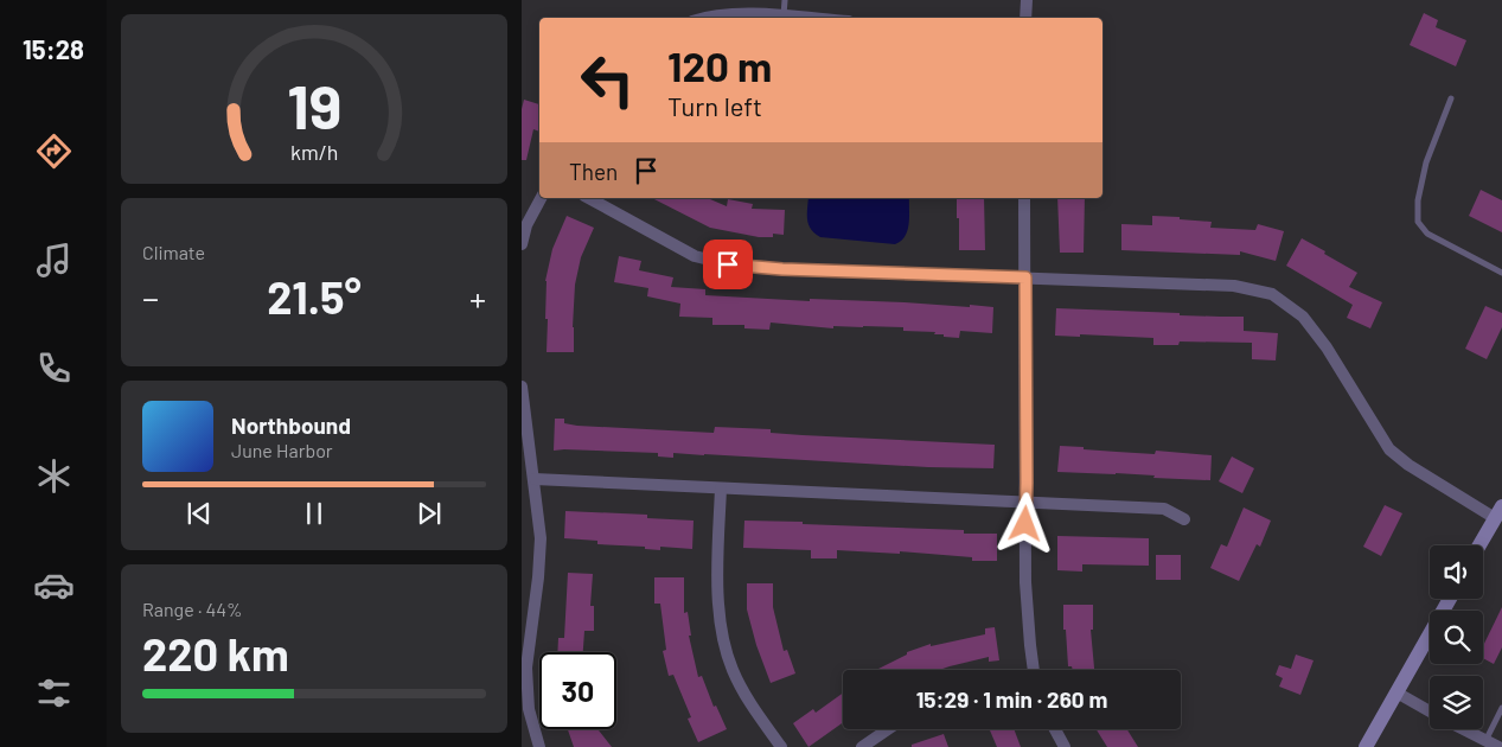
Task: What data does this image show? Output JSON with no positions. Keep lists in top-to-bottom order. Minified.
{"page":{"tabs":"15:28","turn":["120 m","Turn left"],"then":"Then","tile":["Climate",["Range · 44%","220 km"]],"heat":["−","21.5°","+"],"song":["Northbound","June Harbor"],"limit":"30","trip":"15:29 · 1 min · 260 m","gauge":["19","km/h"]}}
